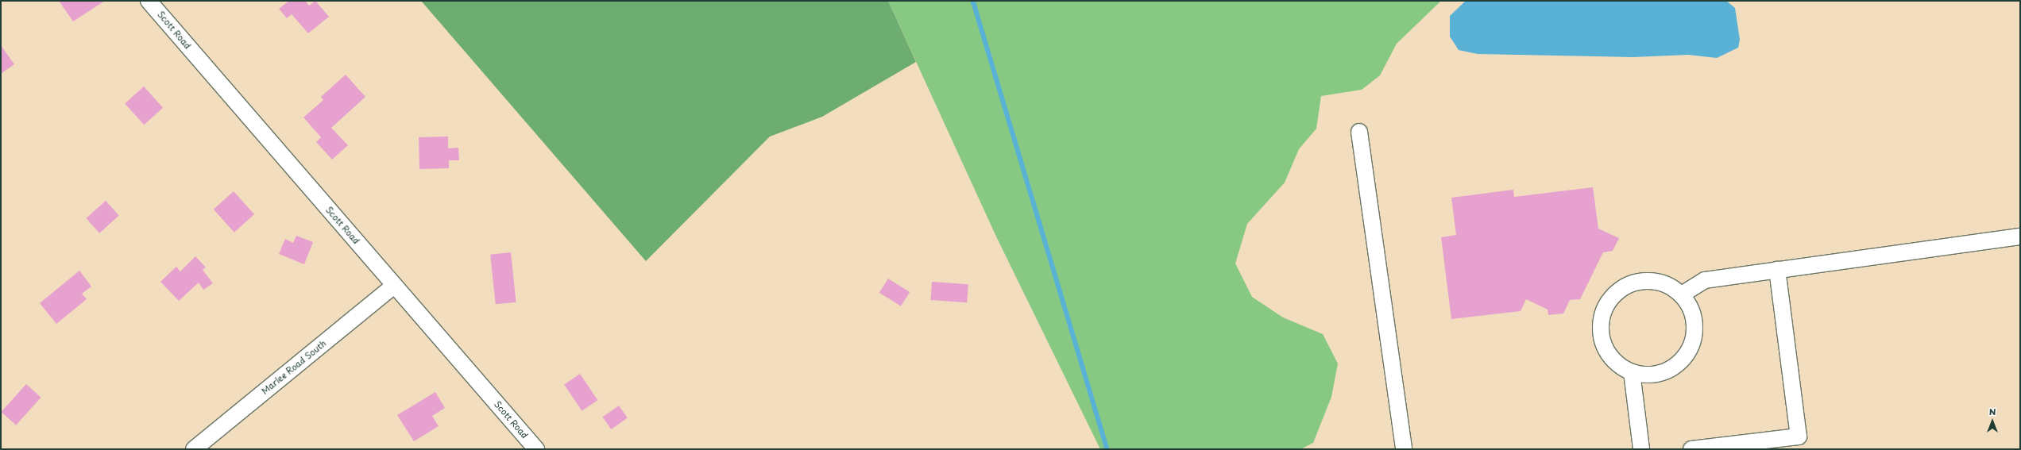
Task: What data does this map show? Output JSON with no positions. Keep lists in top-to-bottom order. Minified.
{"streets":{"street":["Scott Road","Marlee Road South"]},"crossings":[["Scott Road","Marlee Road South"]],"north":"top"}
